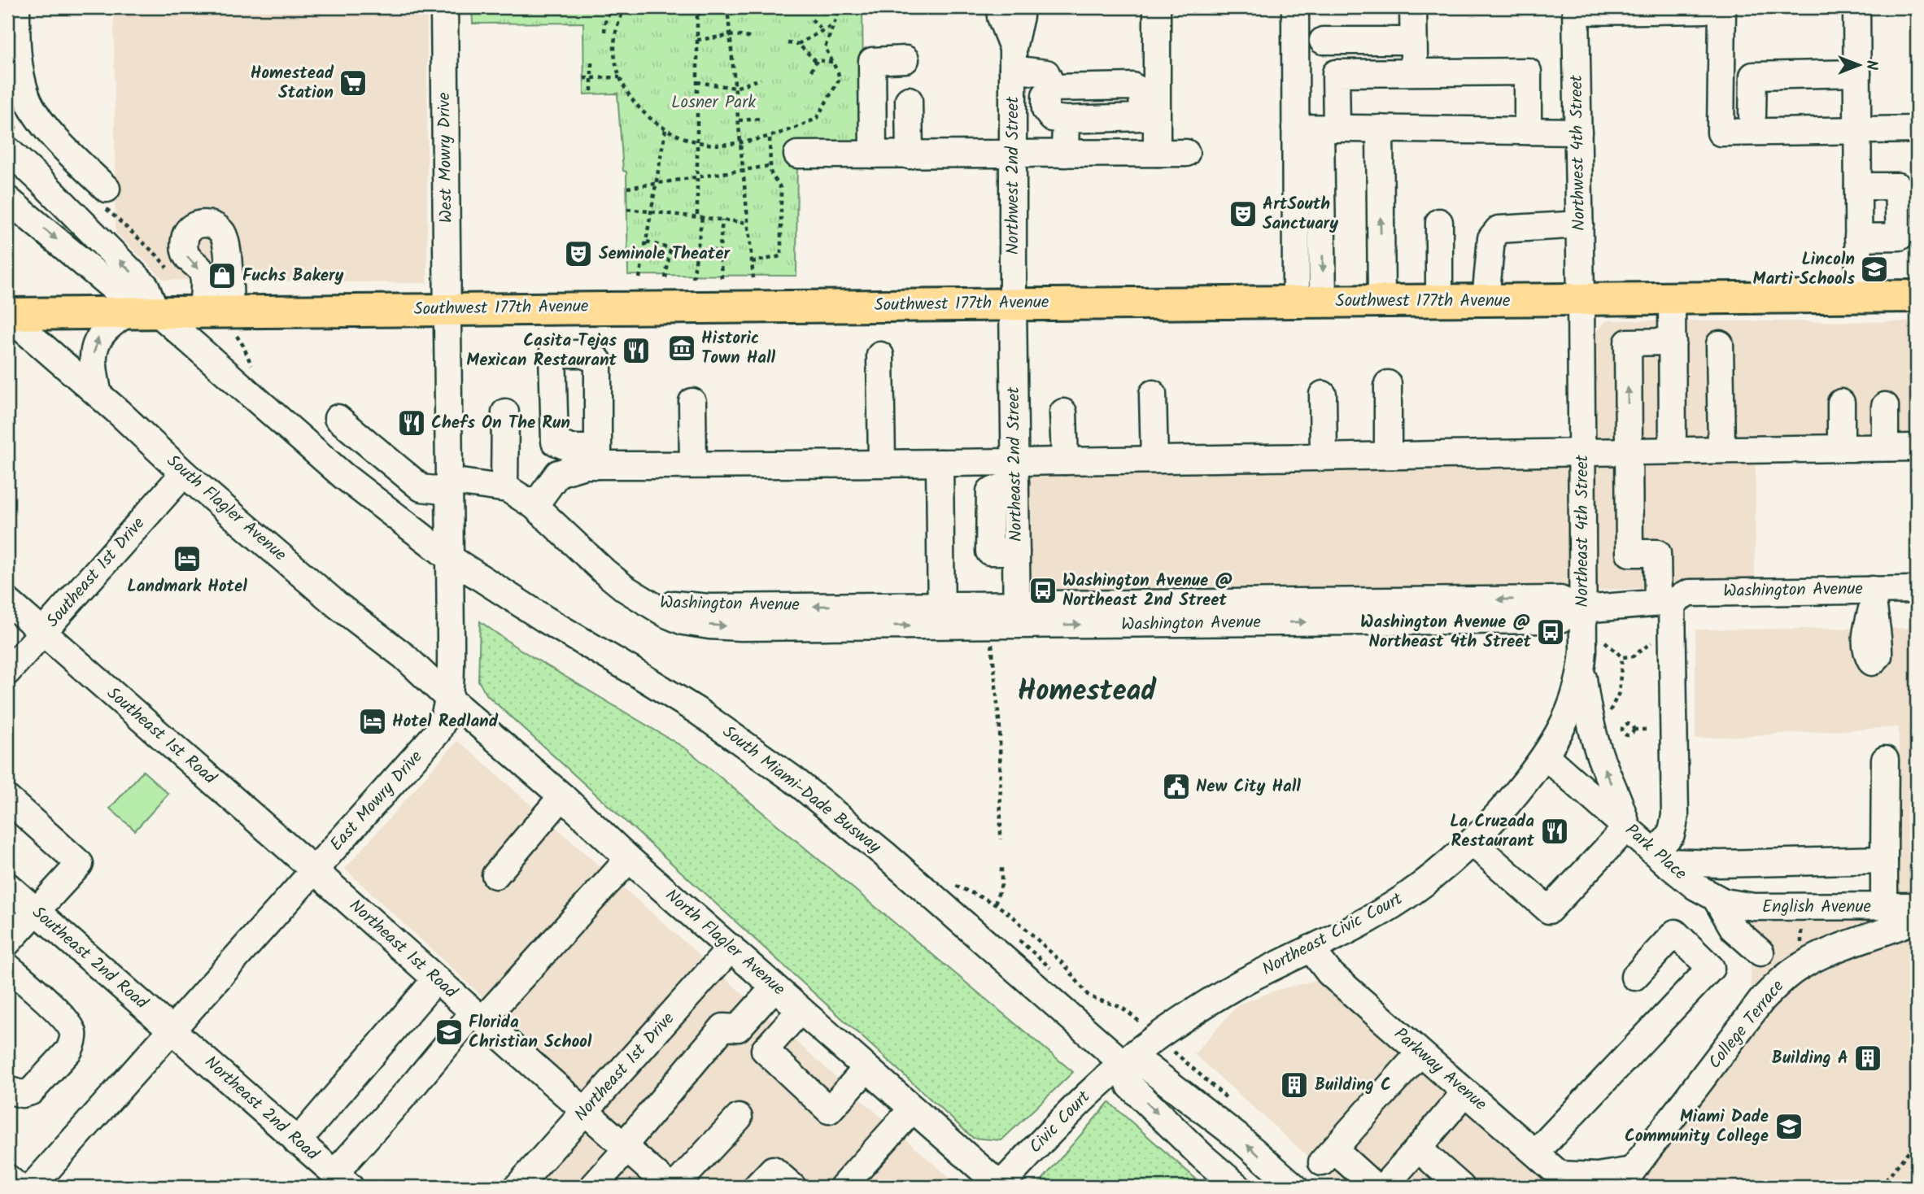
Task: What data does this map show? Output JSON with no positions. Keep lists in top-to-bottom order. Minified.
{"streets":{"main road":["Southwest 177th Avenue"],"street":["Northwest 4th Street","West Mowry Drive","Northwest 2nd Street","Northeast 2nd Street","South Flagler Avenue","Northeast 4th Street","Southeast 1st Drive","Washington Avenue","Southeast 1st Road","South Miami-Dade Busway","East Mowry Drive","Park Place","English Avenue","Northeast Civic Court","North Flagler Avenue","Northeast 1st Road","Southeast 2nd Road","College Terrace","Northeast 1st Drive","Parkway Avenue","Northeast 2nd Road","Civic Court"]},"crossings":[["Northwest 4th Street","Southwest 177th Avenue"],["Northwest 4th Street","Northeast 4th Street"],["West Mowry Drive","Southwest 177th Avenue"],["West Mowry Drive","East Mowry Drive"],["Northwest 2nd Street","Southwest 177th Avenue"],["Northwest 2nd Street","Northeast 2nd Street"],["Southwest 177th Avenue","Northeast 2nd Street"],["Southwest 177th Avenue","South Flagler Avenue"],["Southwest 177th Avenue","Northeast 4th Street"],["Southwest 177th Avenue","South Miami-Dade Busway"],["Southwest 177th Avenue","East Mowry Drive"],["Northeast 2nd Street","Washington Avenue"],["South Flagler Avenue","Southeast 1st Drive"],["South Flagler Avenue","East Mowry Drive"],["South Flagler Avenue","North Flagler Avenue"],["Northeast 4th Street","Washington Avenue"],["Northeast 4th Street","Park Place"],["Northeast 4th Street","Northeast Civic Court"],["Southeast 1st Drive","Southeast 1st Road"],["Southeast 1st Road","East Mowry Drive"],["Southeast 1st Road","Northeast 1st Road"],["South Miami-Dade Busway","East Mowry Drive"],["South Miami-Dade Busway","Northeast Civic Court"],["South Miami-Dade Busway","Civic Court"],["East Mowry Drive","North Flagler Avenue"],["East Mowry Drive","Northeast 1st Road"],["East Mowry Drive","Southeast 2nd Road"],["East Mowry Drive","Northeast 2nd Road"],["Park Place","English Avenue"],["Park Place","Northeast Civic Court"],["Northeast Civic Court","Parkway Avenue"],["Northeast Civic Court","Civic Court"],["North Flagler Avenue","Northeast 1st Drive"],["North Flagler Avenue","Civic Court"],["Northeast 1st Road","Northeast 1st Drive"],["Southeast 2nd Road","Northeast 2nd Road"]],"districts":["Homestead"],"parks":["Losner Park"],"places":{"supermarket":["Homestead Station"],"theatre":["ArtSouth Sanctuary","Seminole Theater"],"school or university":["Lincoln Marti Schools","Florida Christian School","Miami Dade Community College"],"shop":["Fuchs Bakery"],"museum":["Historic Town Hall"],"restaurant":["Casita Tejas Mexican Restaurant","Chefs On The Run","La Cruzada Restaurant"],"hotel":["Landmark Hotel","Hotel Redland"],"bus stop":["Washington Avenue @ Northeast 2nd Street","Washington Avenue @ Northeast 4th Street"],"public building":["New City Hall"],"building":["Building A","Building C"]},"north":"right"}
